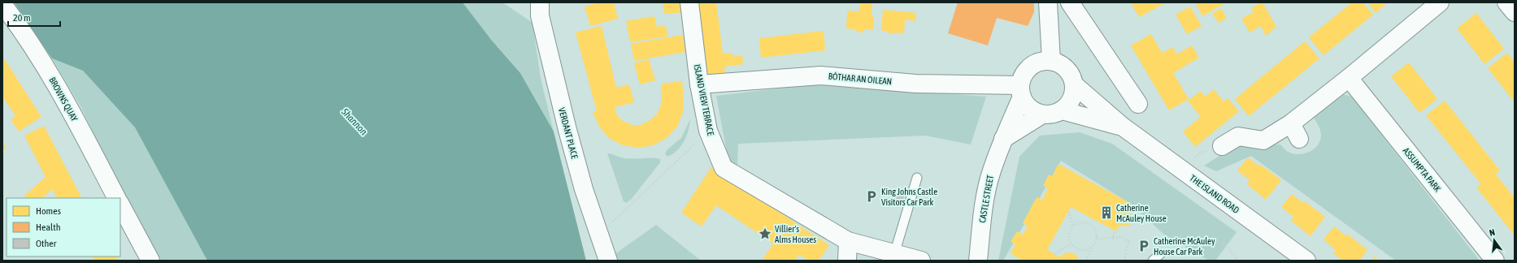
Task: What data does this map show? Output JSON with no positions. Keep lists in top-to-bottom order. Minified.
{"streets":{"street":["BÓTHAR AN OILEAN","BROWNS QUAY","ISLAND VIEW TERRACE","VERDANT PLACE","ASSUMPTA PARK","THE ISLAND ROAD","CASTLE STREET"]},"crossings":[["BÓTHAR AN OILEAN","ISLAND VIEW TERRACE"],["BÓTHAR AN OILEAN","THE ISLAND ROAD"],["BÓTHAR AN OILEAN","CASTLE STREET"],["THE ISLAND ROAD","CASTLE STREET"]],"water":["Shannon"],"places":{"parking":["King Johns Castle Visitors Car Park","Catherine McAuley House Car Park"],"building":["Catherine McAuley House"],"place":["Villier's Alms Houses"]},"legend":["Homes","Health","Other"],"scale_bar":"20 m","north":"top"}
